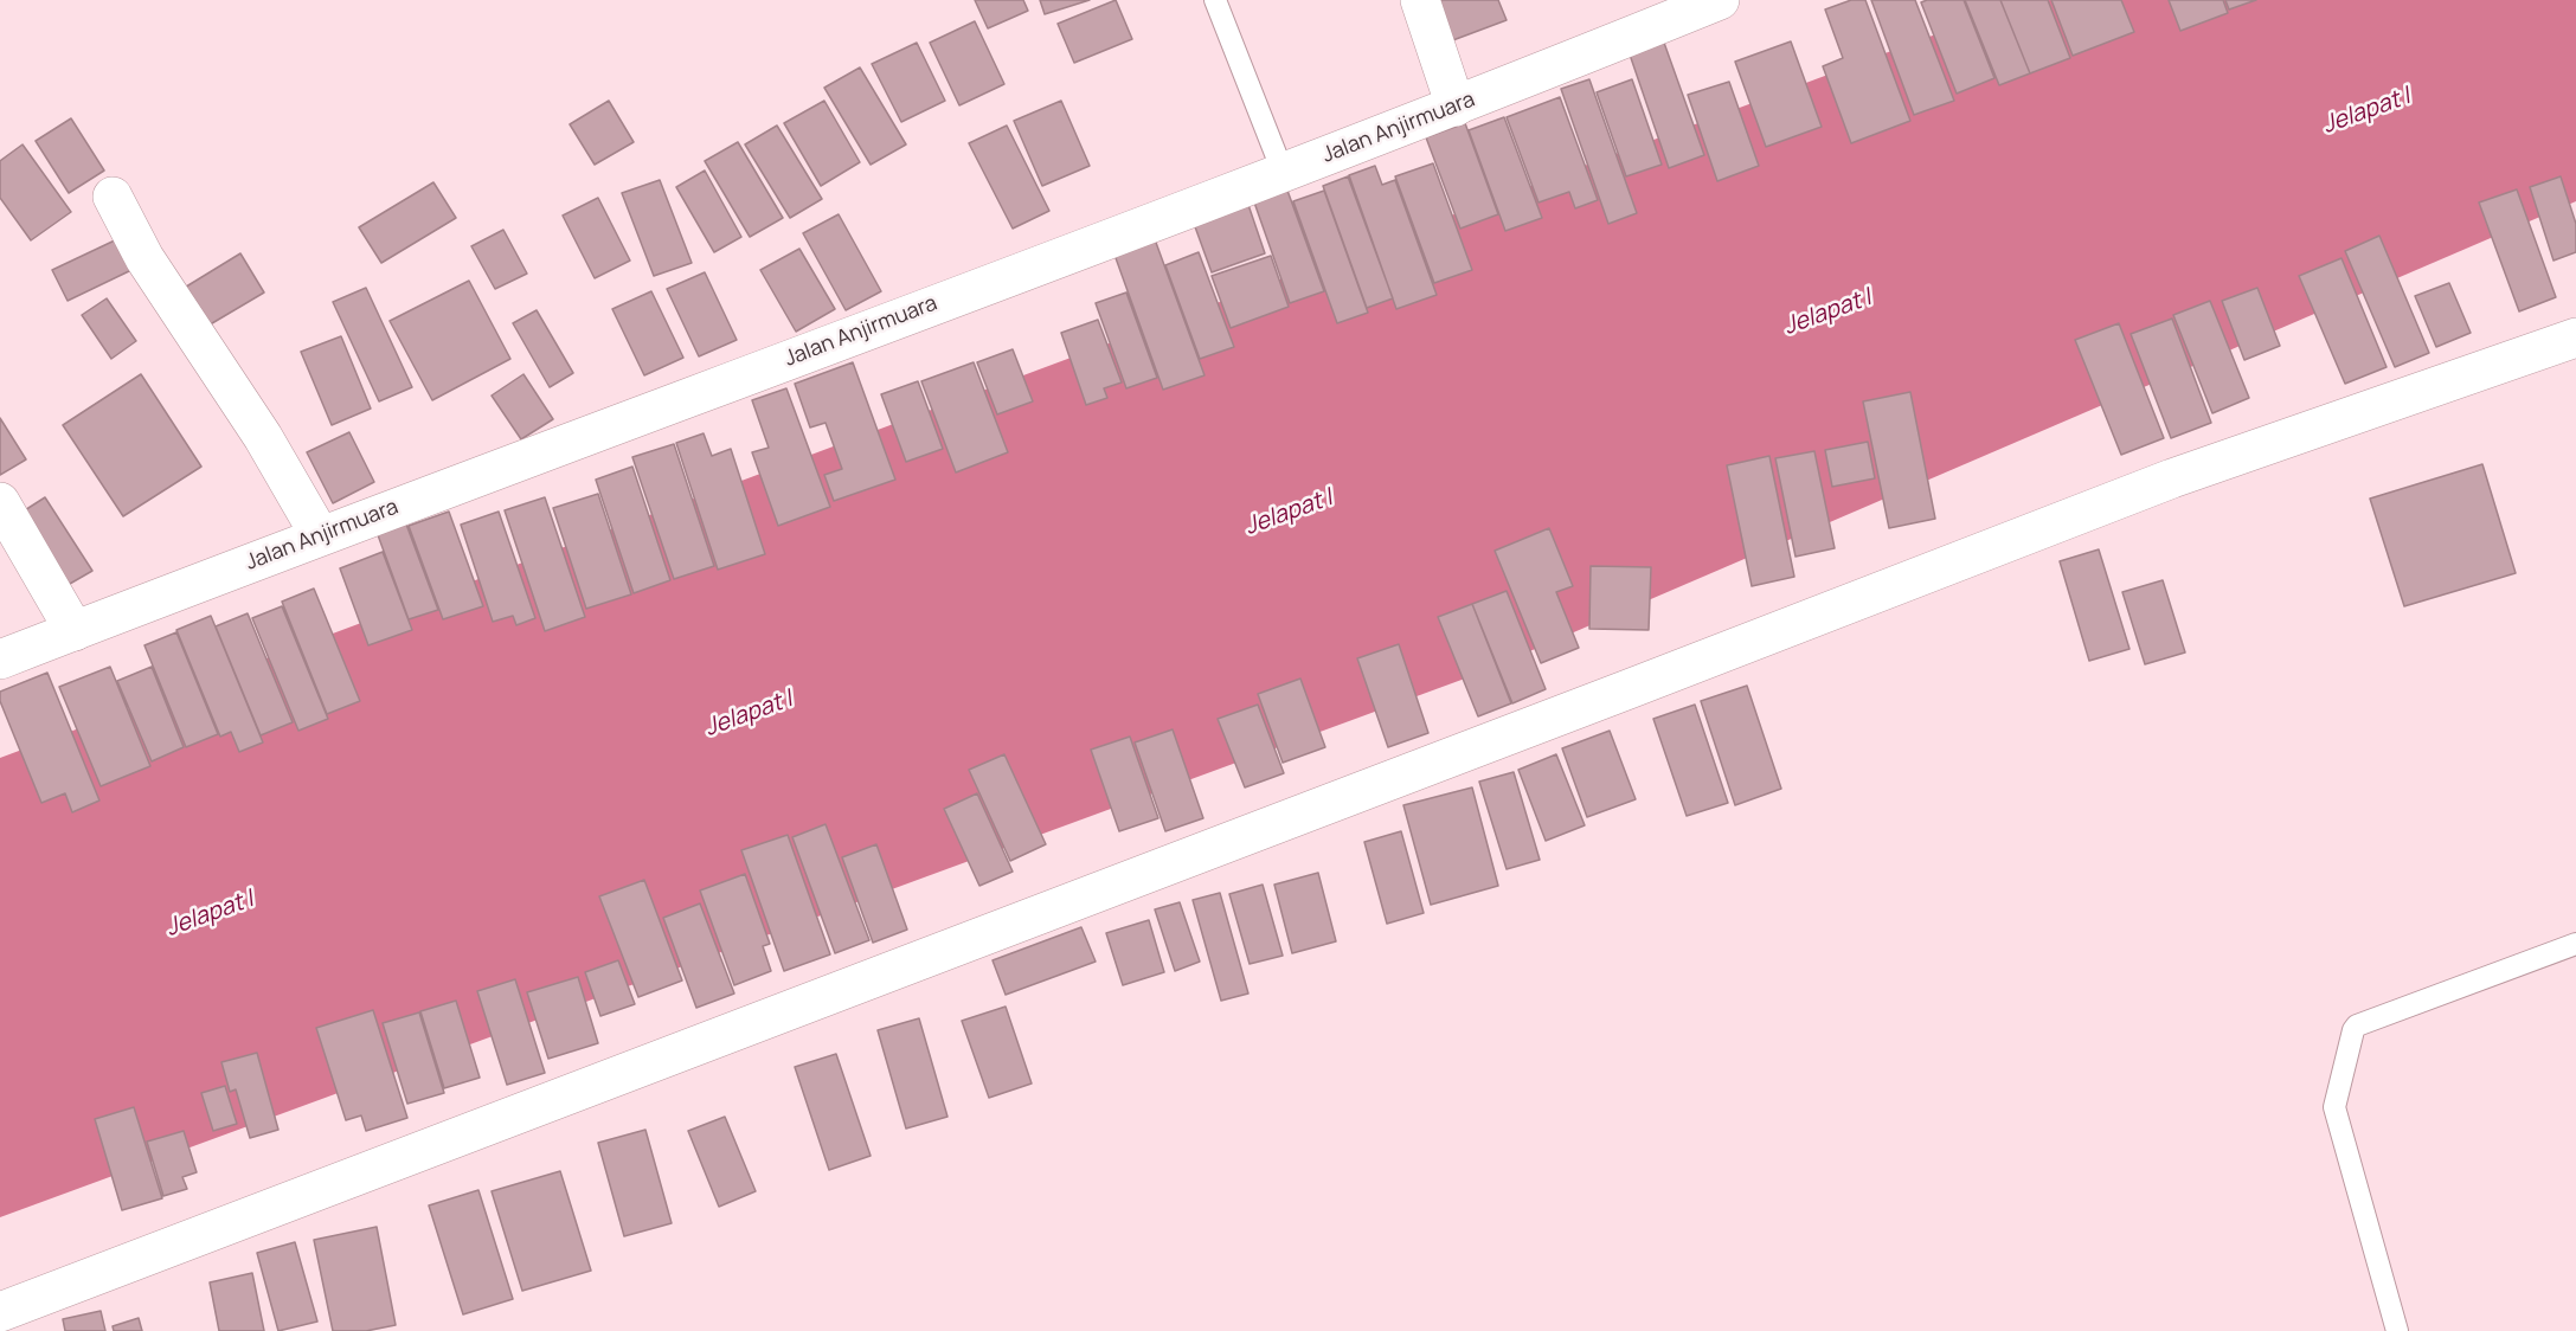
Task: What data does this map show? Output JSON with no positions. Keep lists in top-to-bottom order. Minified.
{"streets":{"street":["Jalan Anjirmuara"]},"water":["Jelapat I"]}
